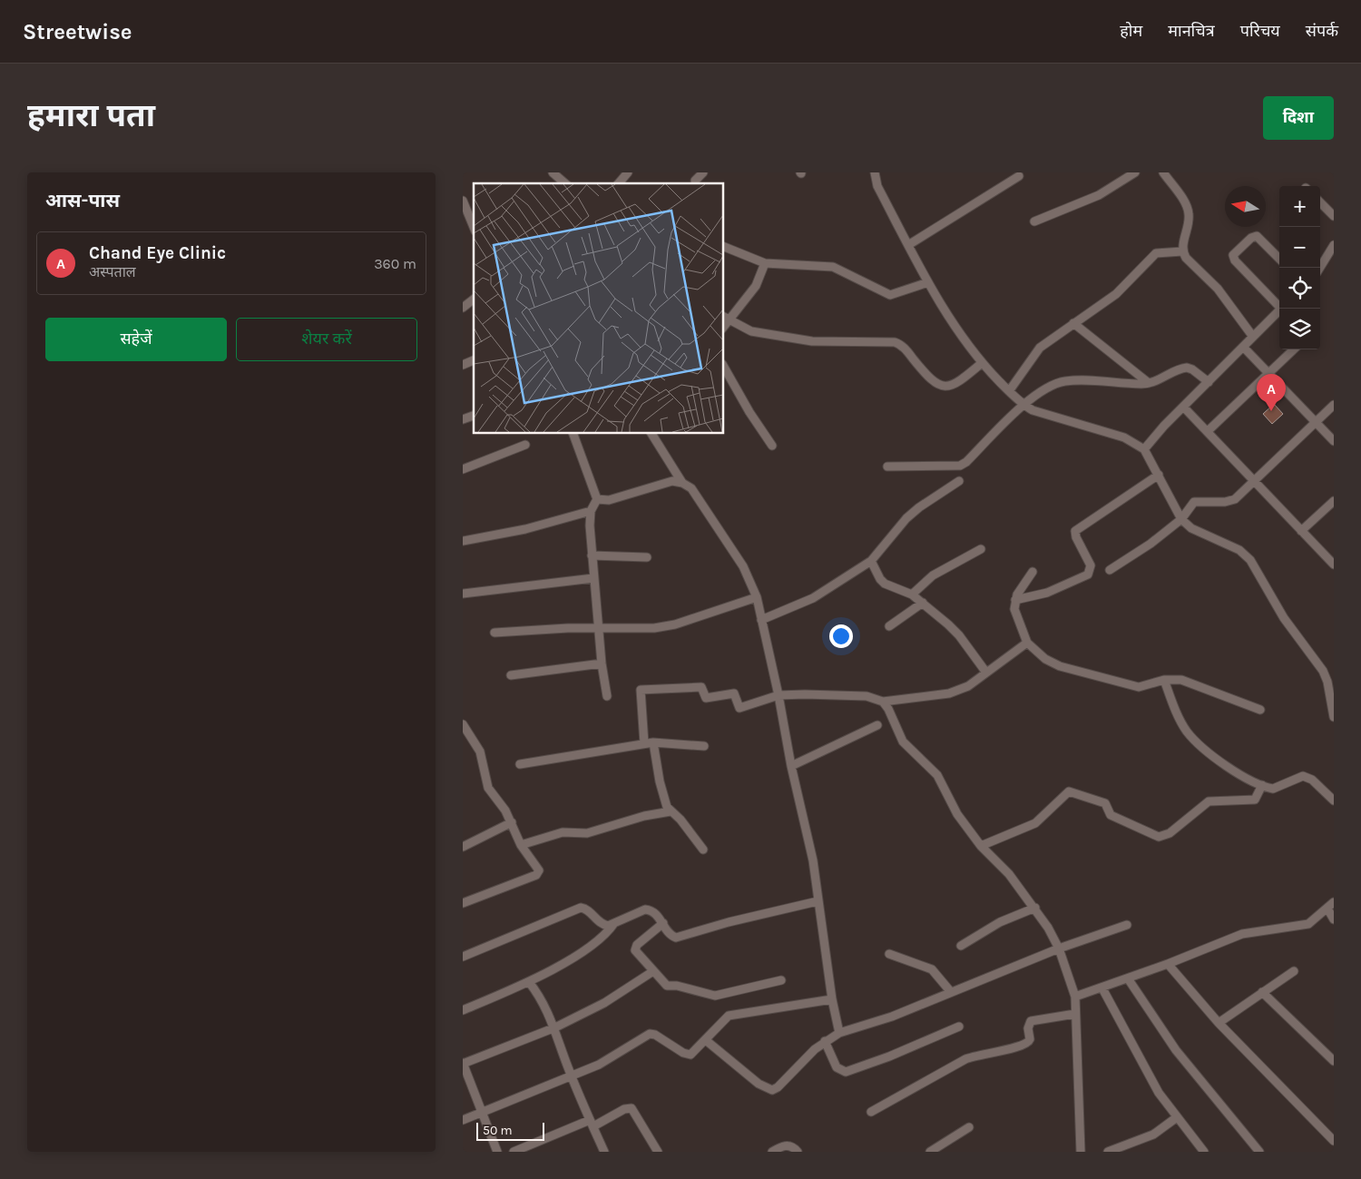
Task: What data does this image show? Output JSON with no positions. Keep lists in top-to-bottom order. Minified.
{"scale_bar":"50 m","north":"left","page":{"header":"Streetwise","nav":["होम","मानचित्र","परिचय","संपर्क"],"buttons":["दिशा",["सहेजें","शेयर करें"]],"title":"हमारा पता","heading":"आस-पास","map_buttons":["+","−"],"list":[{"mark":"A","name":"Chand Eye Clinic","note":"अस्पताल","value":"360 m"}],"pins":"A","scale":"50 m"}}
